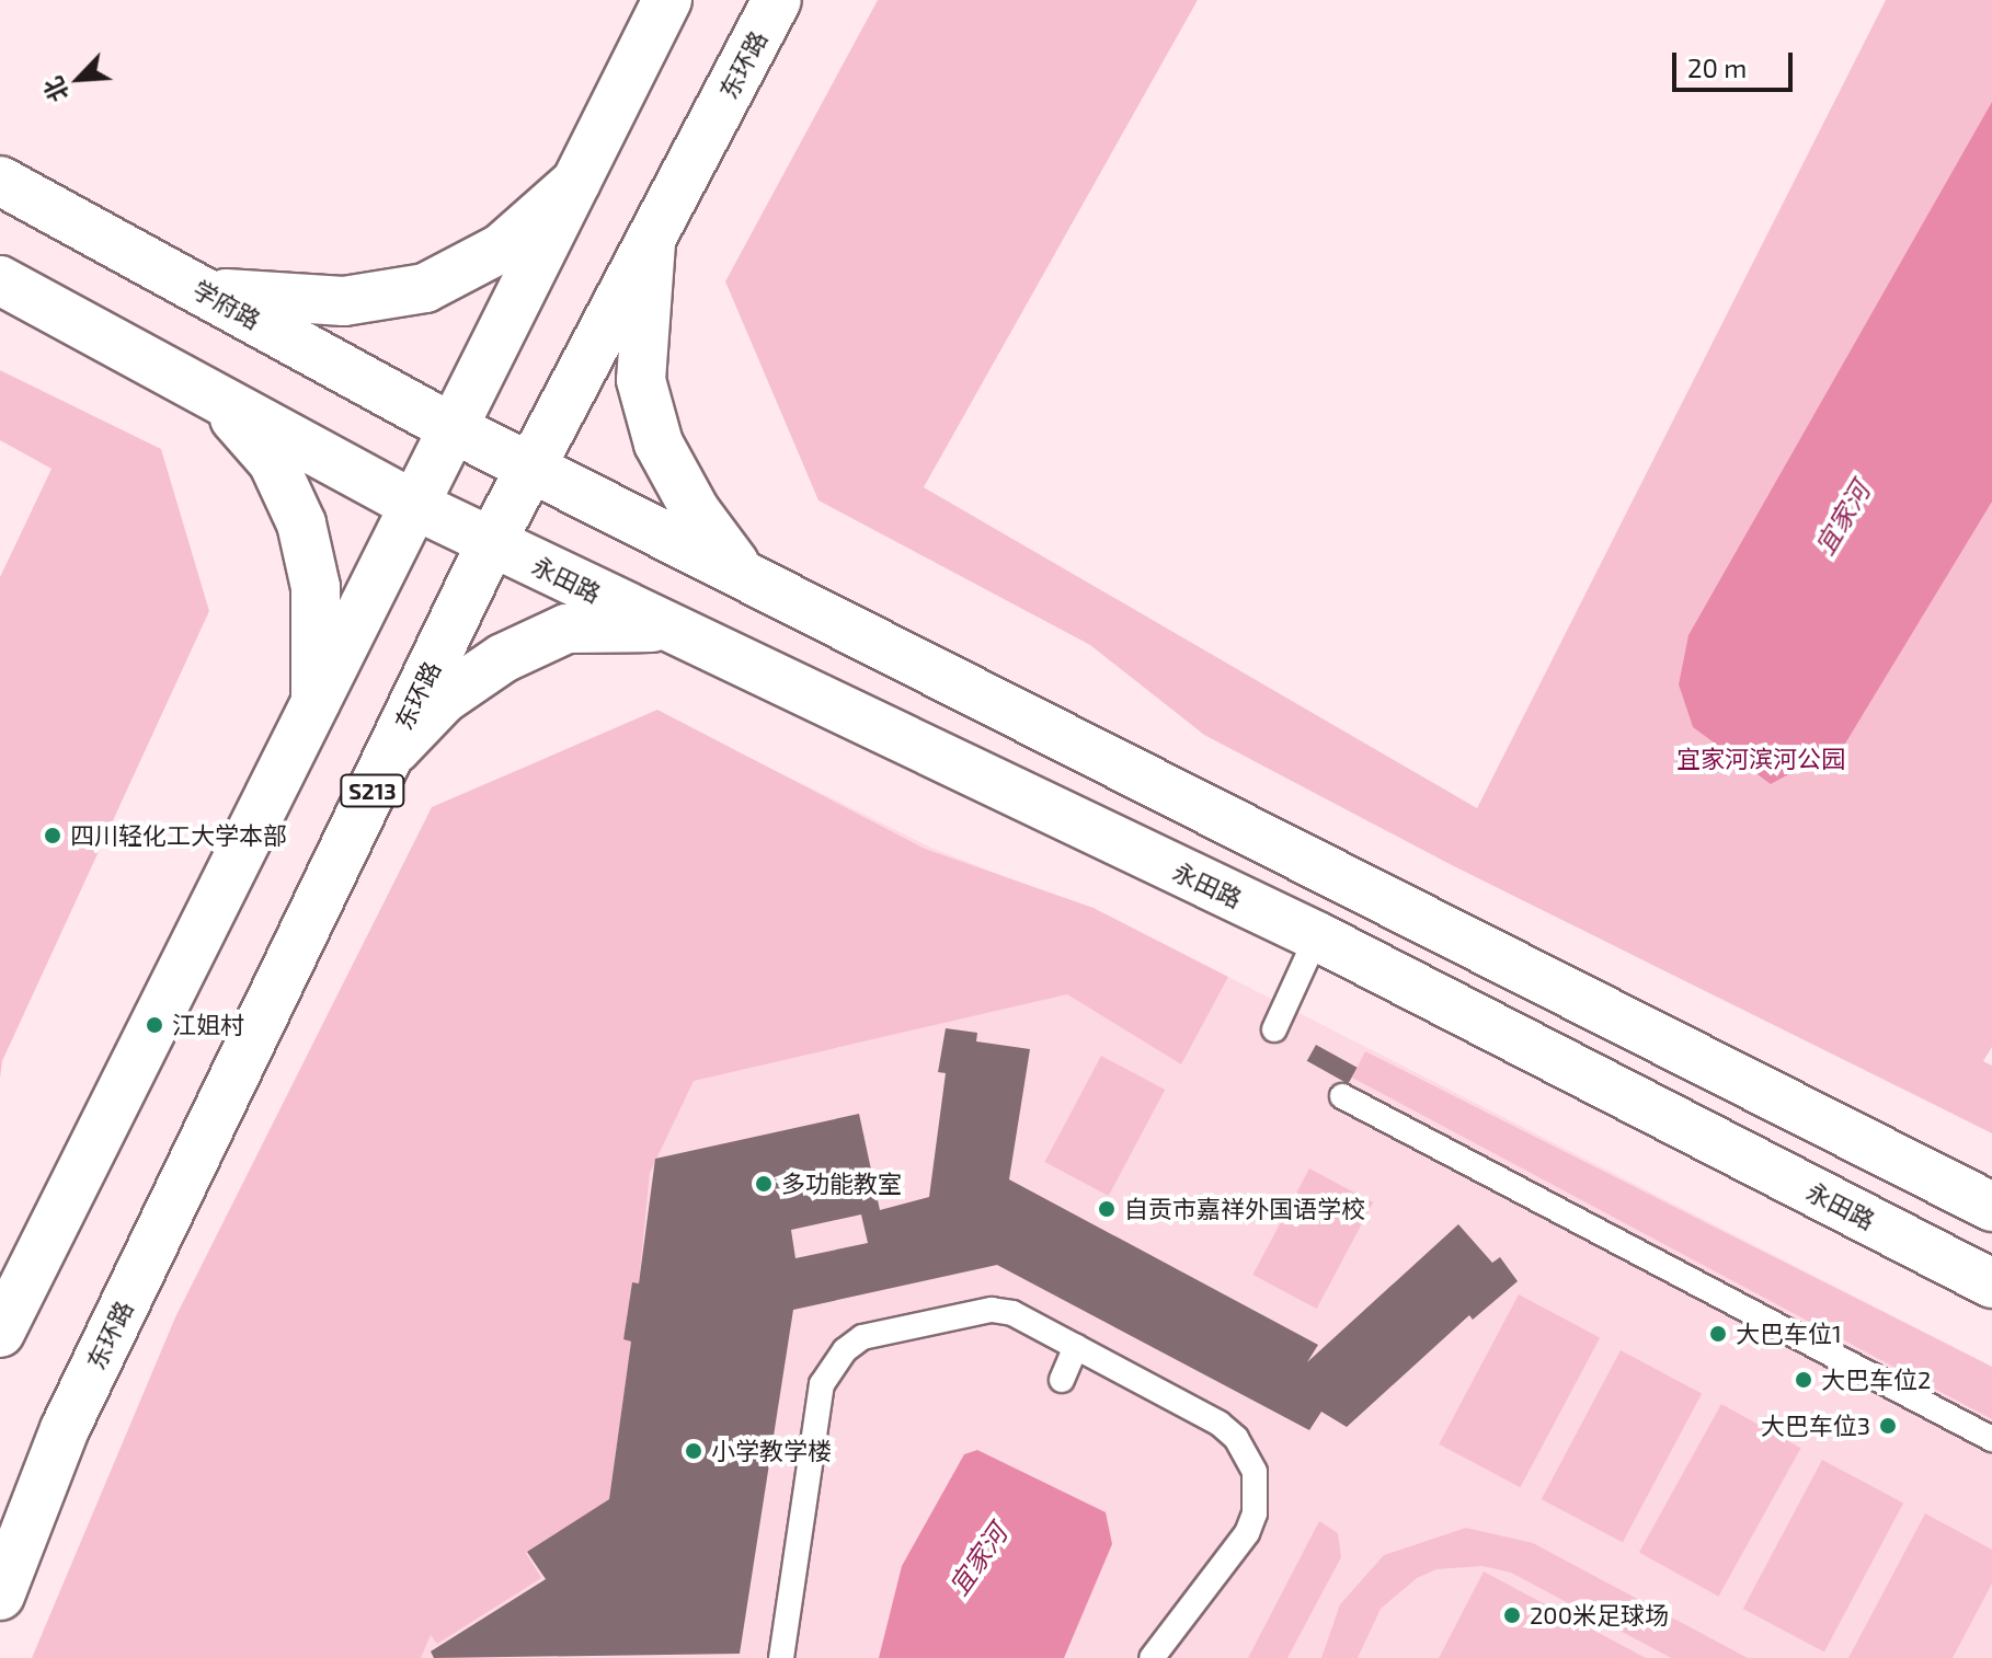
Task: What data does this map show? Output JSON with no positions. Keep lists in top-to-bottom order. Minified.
{"streets":{"main road":["东环路","学府路","永田路","S213"]},"crossings":[["东环路","永田路"]],"water":["宜家河"],"parks":["宜家河滨河公园"],"places":["四川轻化工大学本部","江姐村","多功能教室","自贡市嘉祥外国语学校","大巴车位1","大巴车位2","大巴车位3","小学教学楼","200米足球场"],"scale_bar":"20 m","north":"bottom left"}
